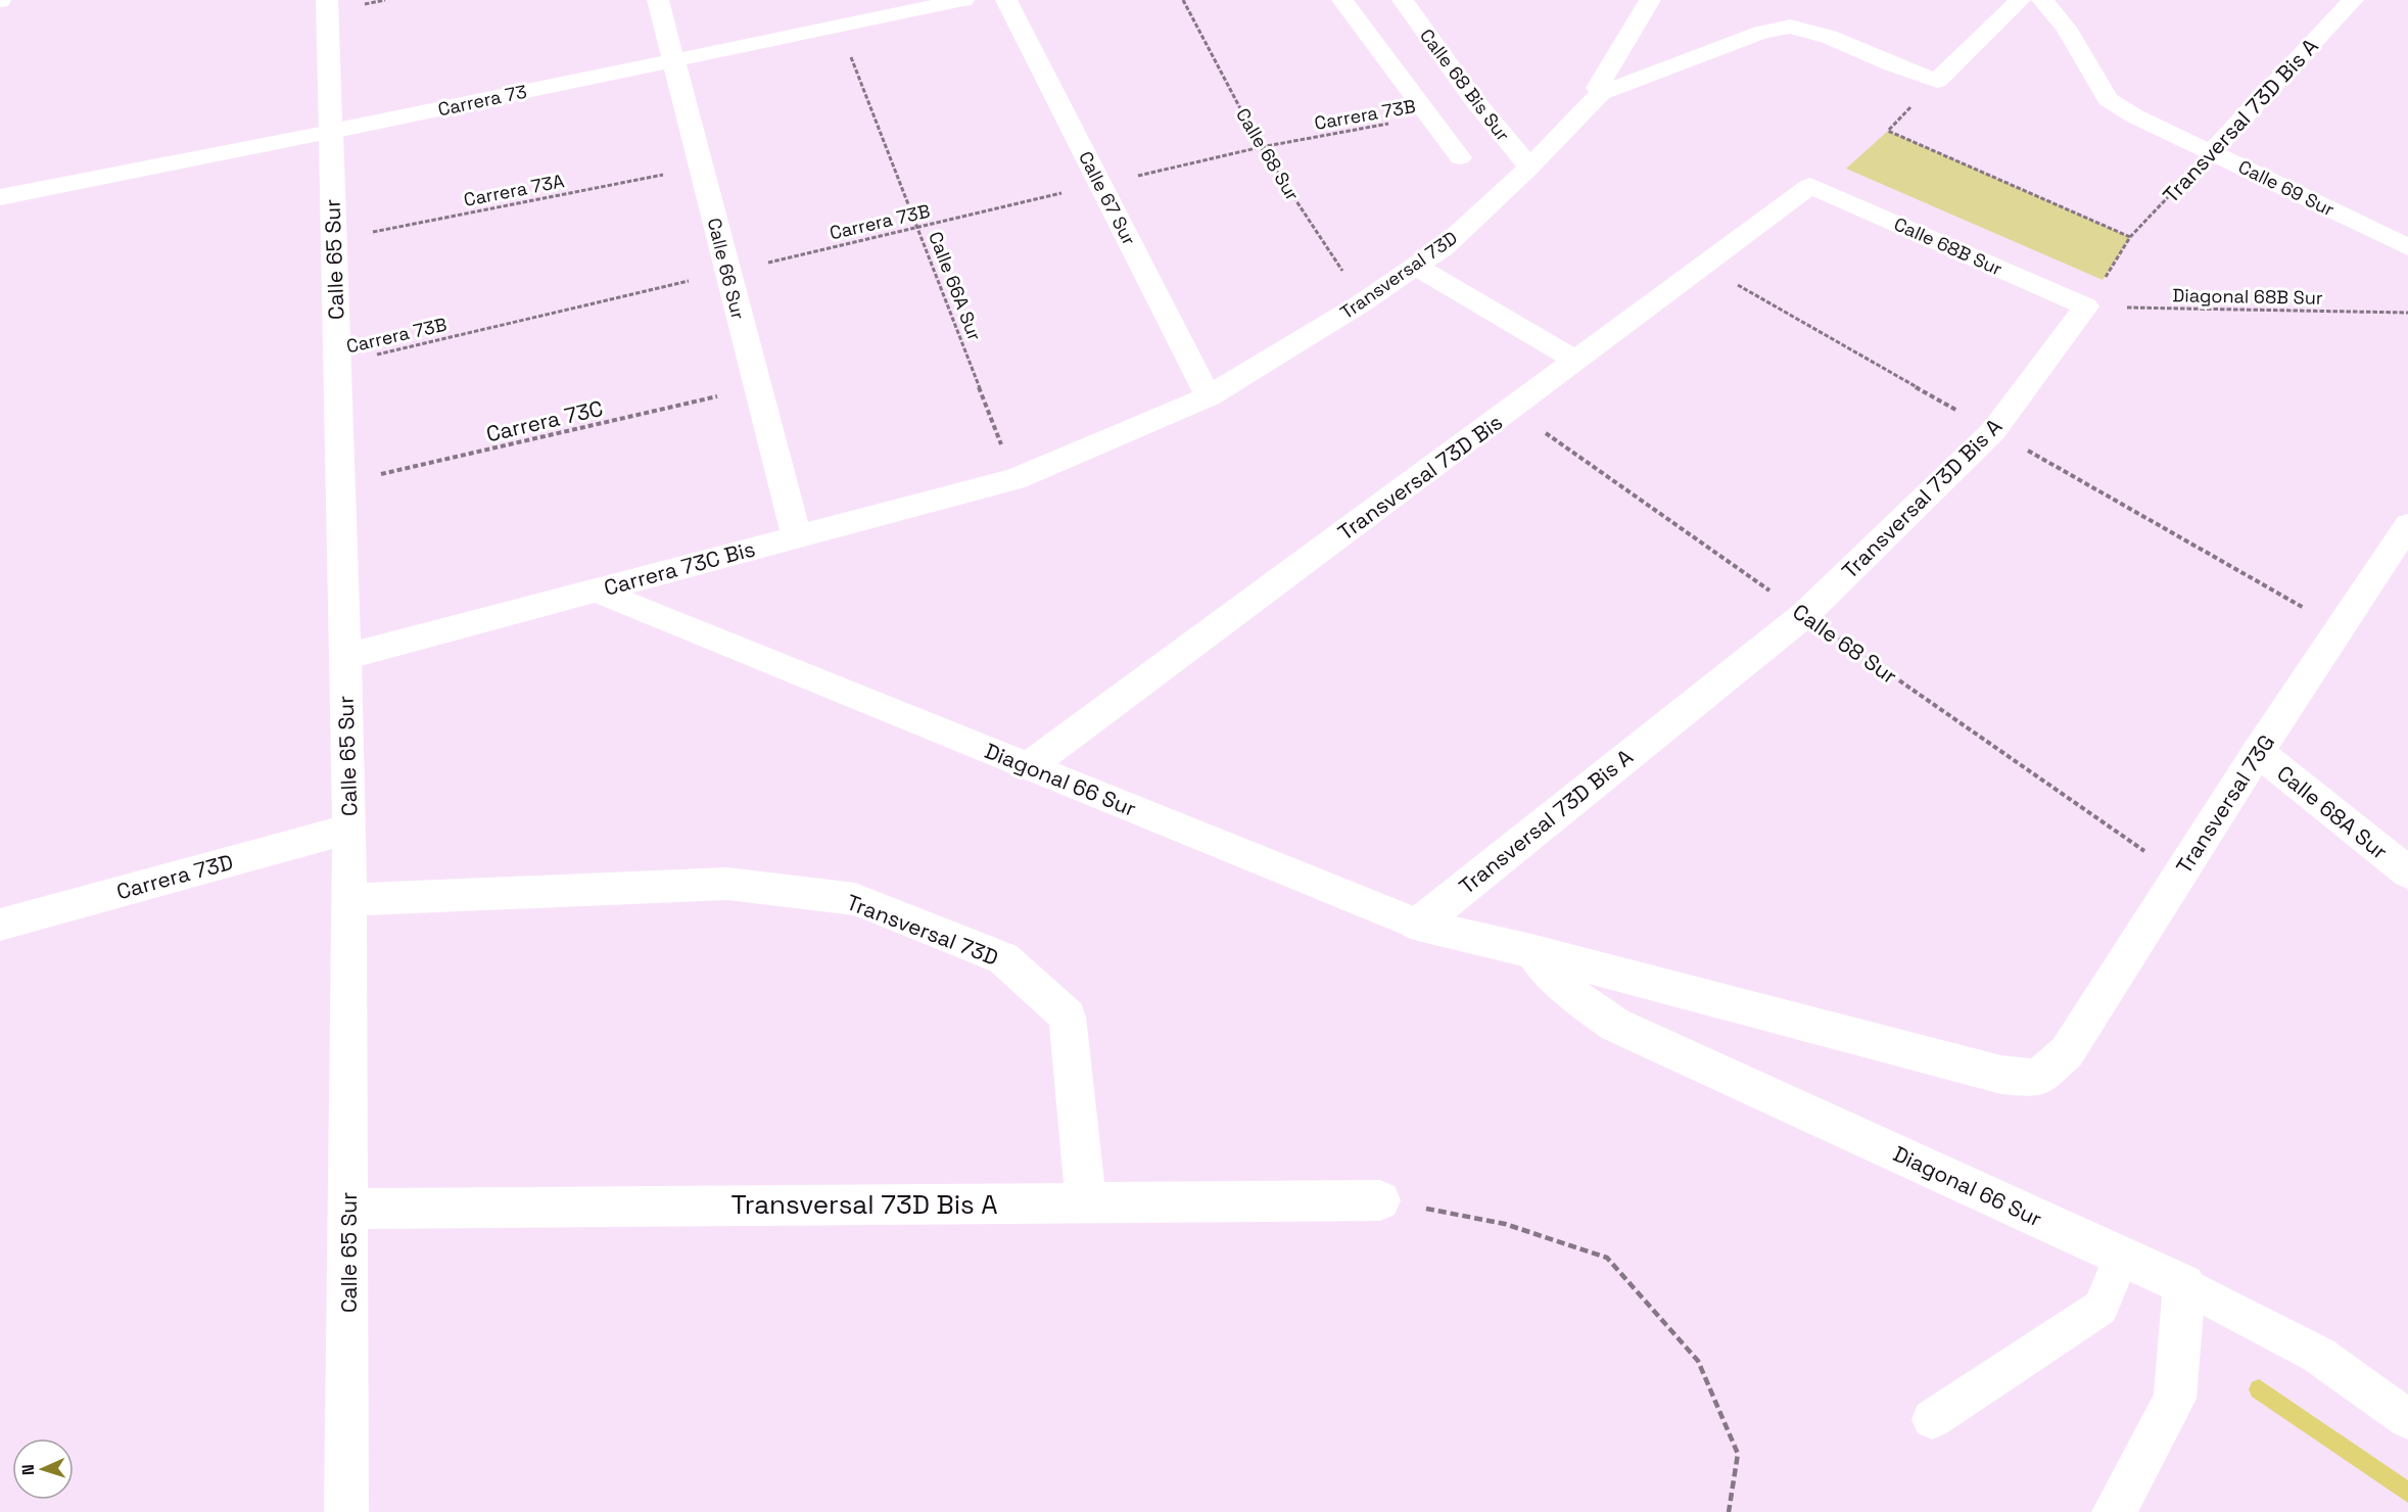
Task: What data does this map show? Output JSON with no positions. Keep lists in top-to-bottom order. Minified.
{"streets":{"street":["Calle 68 Bis Sur","Carrera 73","Transversal 73D Bis A","Calle 69 Sur","Calle 67 Sur","Calle 68B Sur","Calle 65 Sur","Calle 66 Sur","Transversal 73D","Transversal 73D Bis","Carrera 73C Bis","Diagonal 66 Sur","Transversal 73G","Calle 68A Sur","Carrera 73D"],"path":["Carrera 73B","Calle 68 Sur","Carrera 73A","Calle 66A Sur","Diagonal 68B Sur","Carrera 73C"]},"crossings":[["Calle 68 Bis Sur","Transversal 73D"],["Carrera 73","Calle 65 Sur"],["Carrera 73","Calle 66 Sur"],["Carrera 73","Calle 66A Sur"],["Carrera 73B","Calle 68 Sur"],["Carrera 73B","Calle 67 Sur"],["Carrera 73B","Calle 65 Sur"],["Carrera 73B","Calle 66 Sur"],["Carrera 73B","Calle 66A Sur"],["Transversal 73D Bis A","Calle 68 Sur"],["Transversal 73D Bis A","Calle 69 Sur"],["Transversal 73D Bis A","Calle 68B Sur"],["Transversal 73D Bis A","Calle 65 Sur"],["Transversal 73D Bis A","Transversal 73D"],["Transversal 73D Bis A","Diagonal 68B Sur"],["Transversal 73D Bis A","Diagonal 66 Sur"],["Calle 68 Sur","Transversal 73D"],["Calle 68 Sur","Transversal 73D Bis"],["Calle 68 Sur","Transversal 73G"],["Carrera 73A","Calle 65 Sur"],["Carrera 73A","Calle 66 Sur"],["Calle 67 Sur","Transversal 73D"],["Calle 68B Sur","Diagonal 68B Sur"],["Calle 68B Sur","Transversal 73D Bis"],["Calle 65 Sur","Transversal 73D"],["Calle 65 Sur","Carrera 73C"],["Calle 65 Sur","Carrera 73C Bis"],["Calle 65 Sur","Carrera 73D"],["Calle 66 Sur","Carrera 73C"],["Calle 66 Sur","Carrera 73C Bis"],["Transversal 73D","Calle 66A Sur"],["Transversal 73D","Carrera 73C Bis"],["Calle 66A Sur","Carrera 73C Bis"],["Transversal 73D Bis","Diagonal 66 Sur"],["Carrera 73C Bis","Diagonal 66 Sur"],["Diagonal 66 Sur","Transversal 73G"],["Transversal 73G","Calle 68A Sur"]],"north":"left"}
